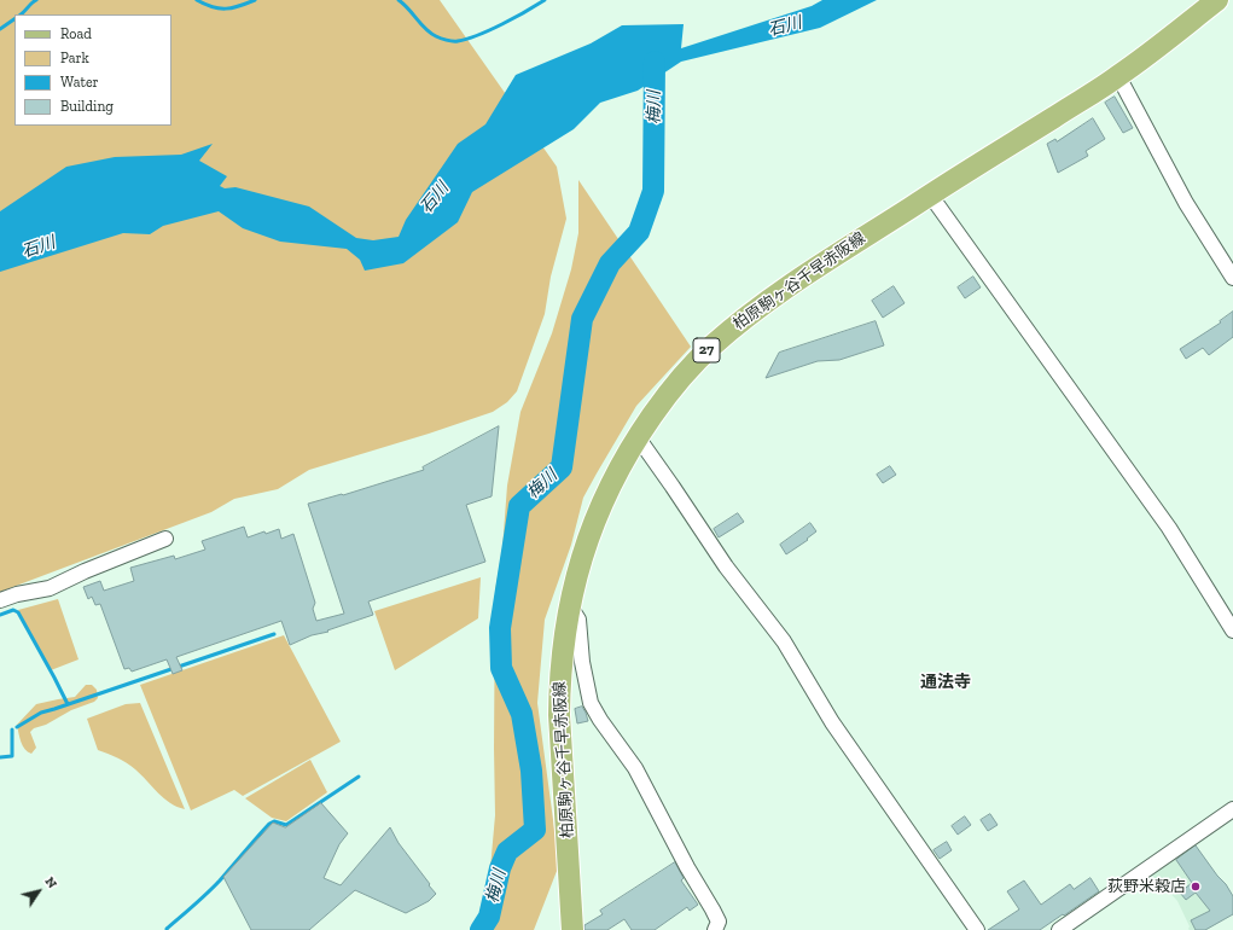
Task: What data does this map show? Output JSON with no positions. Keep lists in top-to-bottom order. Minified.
{"streets":{"main road":["柏原駒ヶ谷千早赤阪線","27"]},"districts":["通法寺"],"water":["石川","梅川"],"places":["荻野米穀店"],"legend":["Road","Park","Water","Building"],"north":"top right"}
